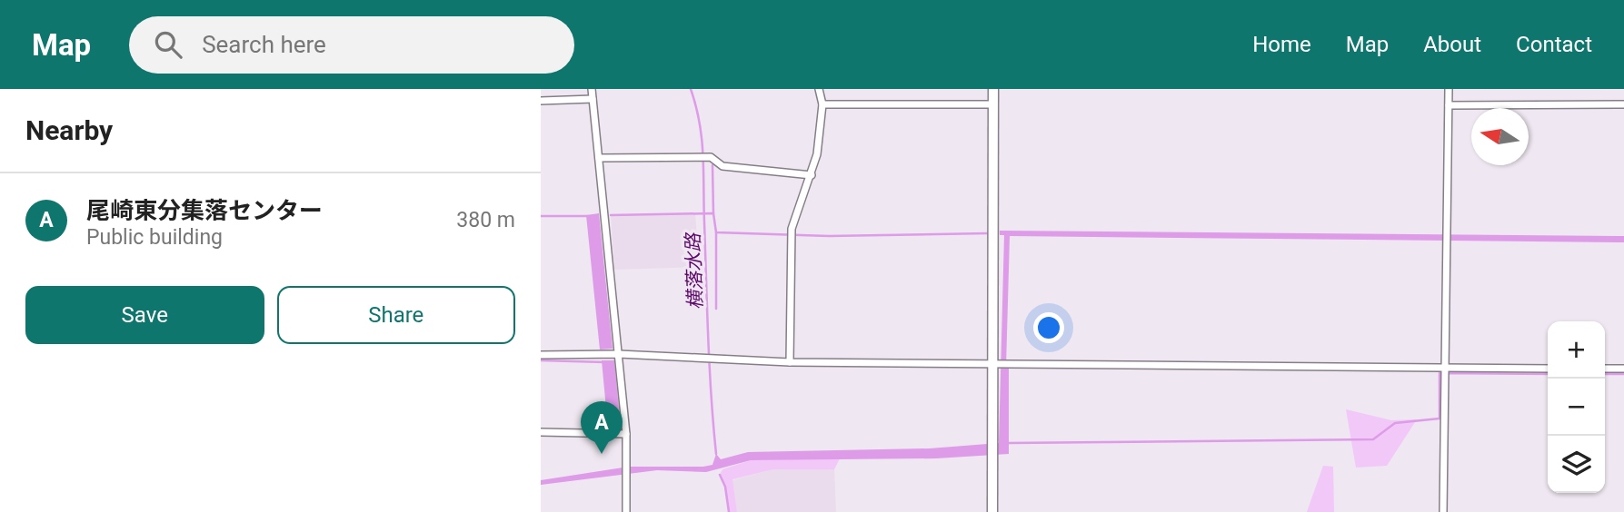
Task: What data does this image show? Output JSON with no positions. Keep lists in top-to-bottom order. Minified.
{"water":["横落水路"],"north":"left","page":{"header":"Map","search":"Search here","nav":["Home","Map","About","Contact"],"heading":"Nearby","list":[{"mark":"A","name":"尾崎東分集落センター","note":"Public building","value":"380 m"}],"buttons":["Save","Share"],"map_buttons":["+","−"],"pins":"A"}}
